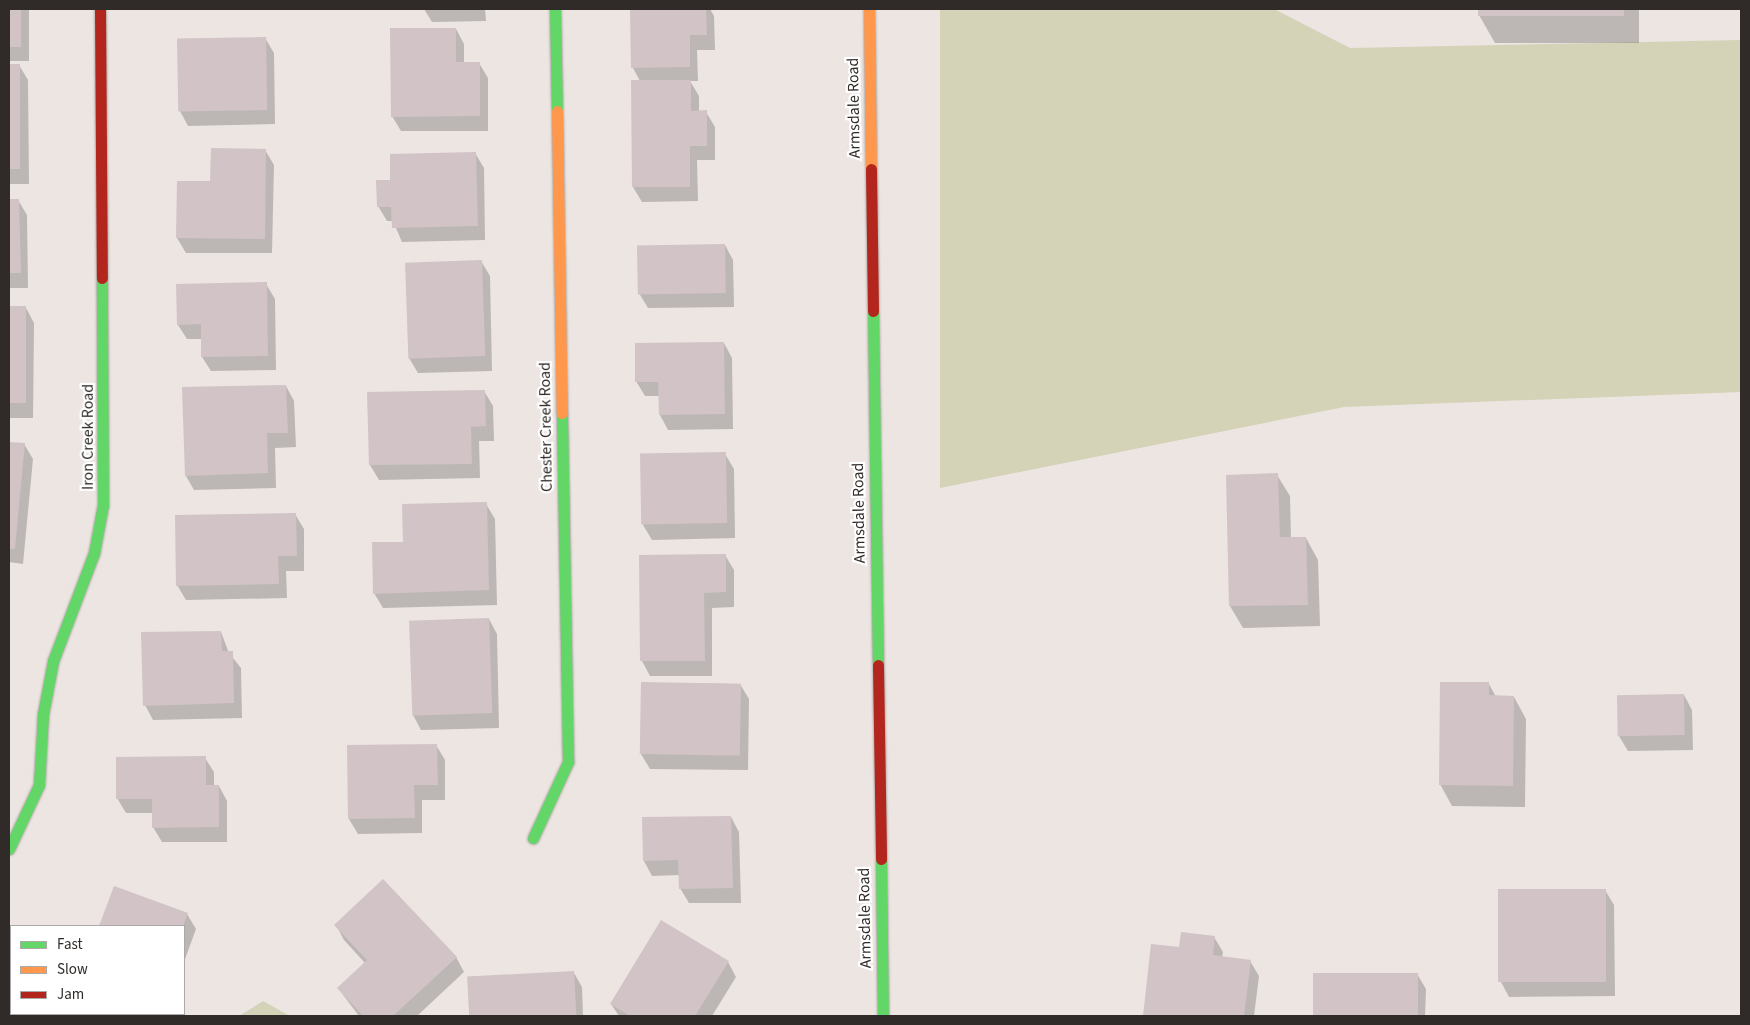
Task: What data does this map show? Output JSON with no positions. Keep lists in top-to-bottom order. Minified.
{"streets":{"street":["Armsdale Road","Chester Creek Road","Iron Creek Road"]},"legend":["Fast","Slow","Jam"]}
